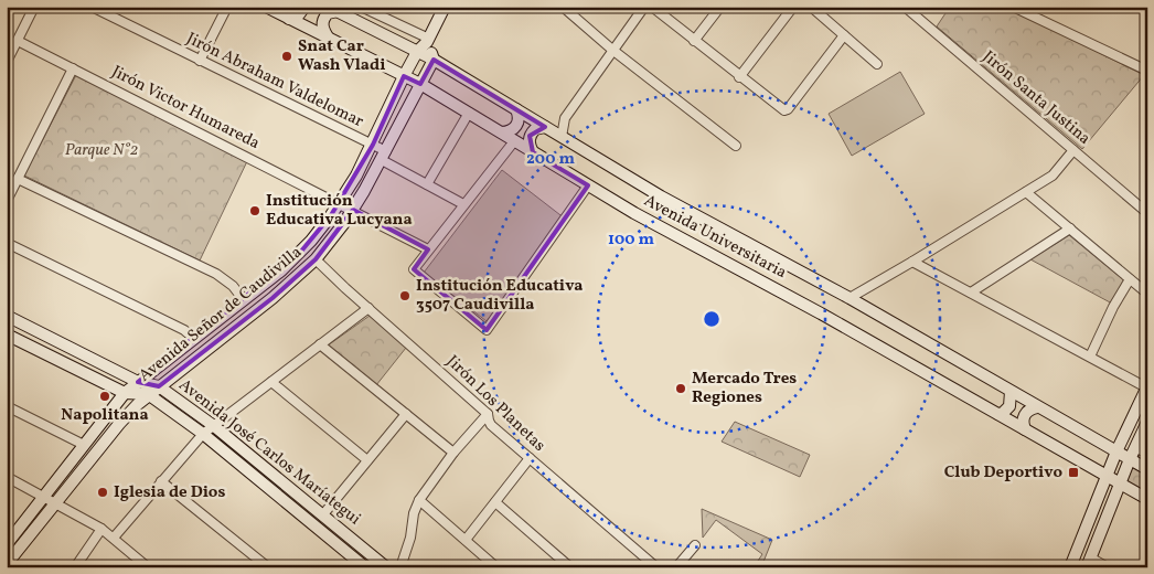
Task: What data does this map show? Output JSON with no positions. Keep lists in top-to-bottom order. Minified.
{"streets":{"main road":["Avenida Universitaria","Avenida Señor de Caudivilla","Avenida José Carlos Maríategui"],"street":["Jirón Abraham Valdelomar","Jirón Santa Justina","Jirón Victor Humareda","Jirón Los Planetas"]},"crossings":[["Jirón Abraham Valdelomar","Avenida Señor de Caudivilla"],["Jirón Victor Humareda","Avenida Señor de Caudivilla"],["Avenida Universitaria","Avenida Señor de Caudivilla"],["Avenida Señor de Caudivilla","Jirón Los Planetas"],["Avenida Señor de Caudivilla","Avenida José Carlos Maríategui"]],"parks":["Parque N°2"],"places":{"other":["Snat Car Wash Vladi","Institución Educativa Lucyana","Institución Educativa 3507 Caudivilla","Mercado Tres Regiones","Napolitana","Iglesia de Dios"],"transit":["Club Deportivo"]},"rings":["200 m","100 m"]}
